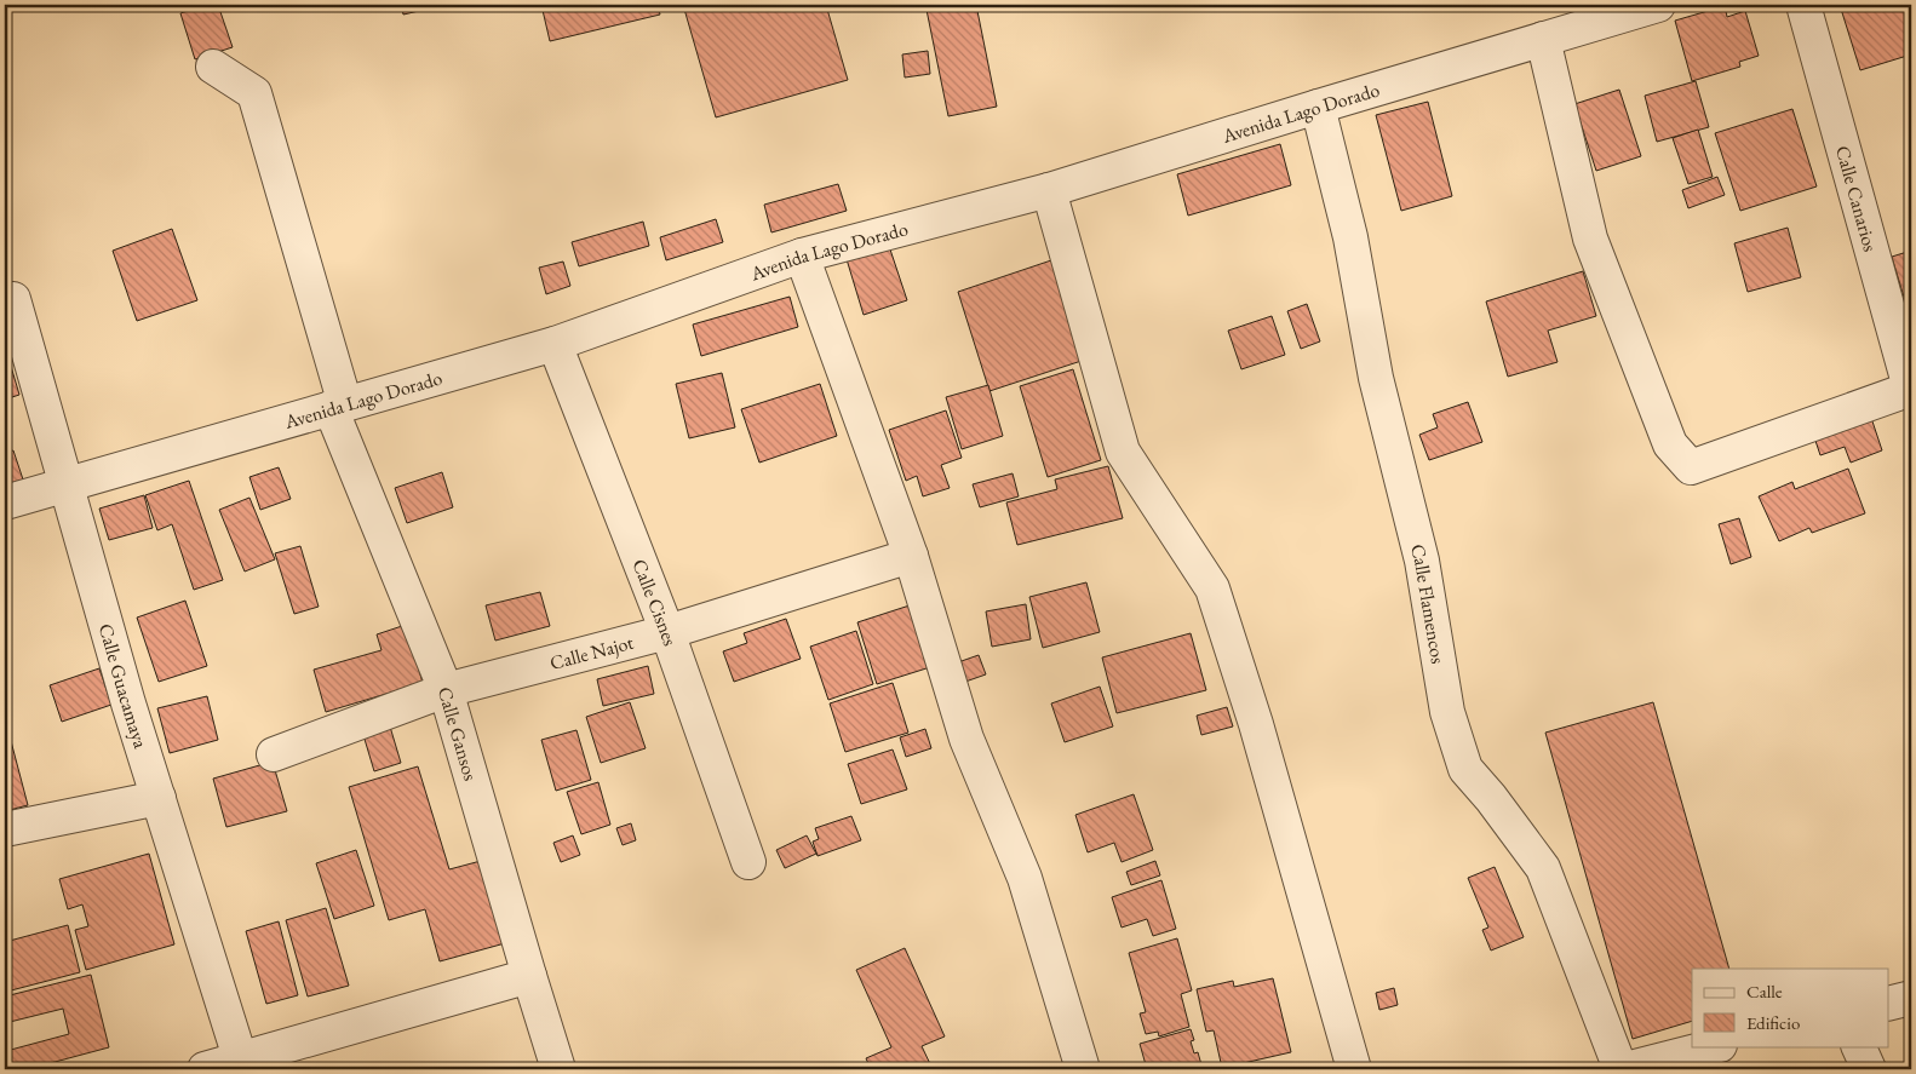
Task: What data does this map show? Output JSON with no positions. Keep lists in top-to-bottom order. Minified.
{"streets":{"street":["Avenida Lago Dorado","Calle Canarios","Calle Cisnes","Calle Flamencos","Calle Najot","Calle Guacamaya","Calle Gansos"]},"crossings":[["Avenida Lago Dorado","Calle Cisnes"],["Avenida Lago Dorado","Calle Flamencos"],["Avenida Lago Dorado","Calle Guacamaya"],["Avenida Lago Dorado","Calle Gansos"],["Calle Cisnes","Calle Najot"],["Calle Najot","Calle Gansos"]],"legend":["Calle","Edificio"]}
